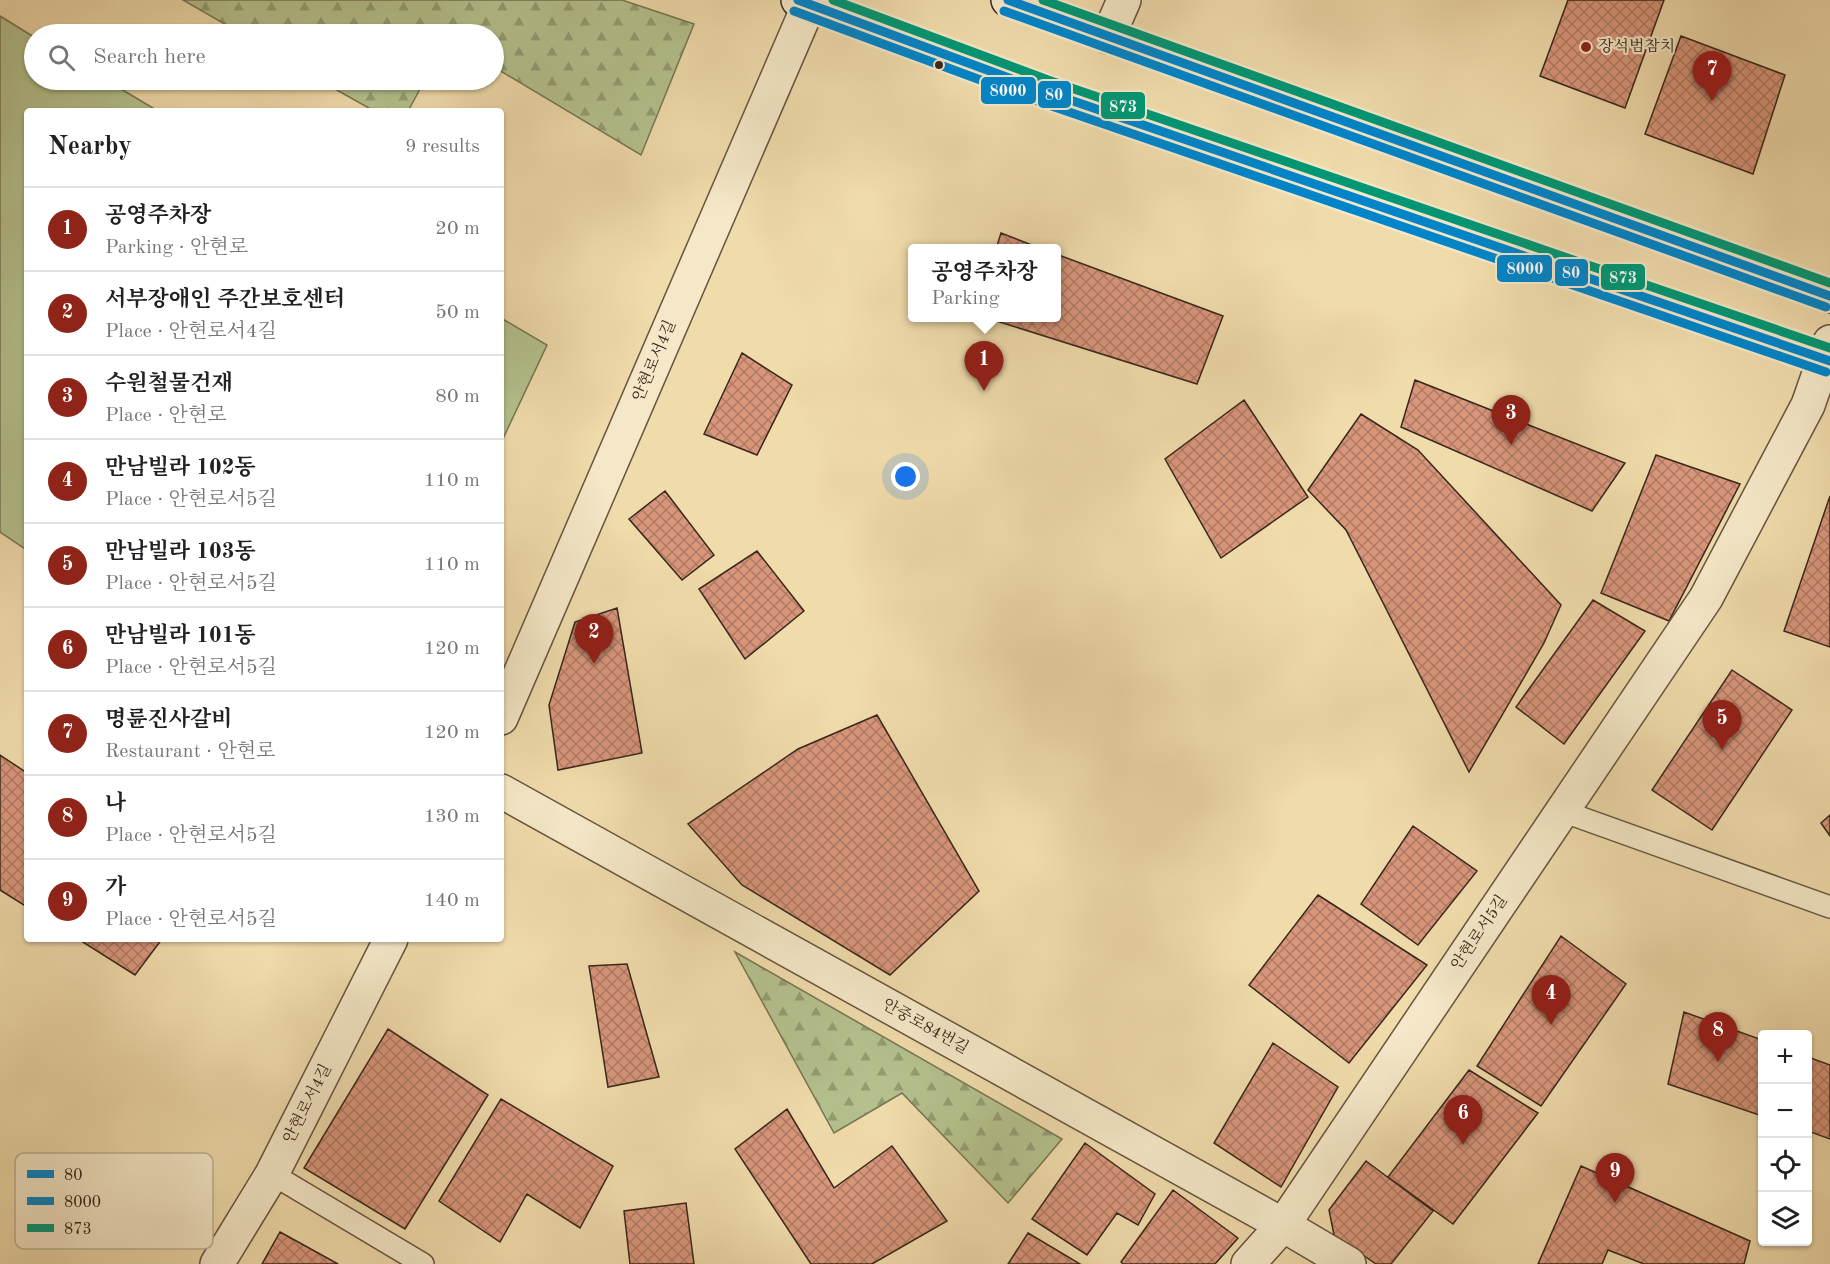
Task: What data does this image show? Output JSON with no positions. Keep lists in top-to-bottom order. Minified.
{"streets":{"street":["안현로서4길","안현로서5길","안중로84번길"]},"crossings":[["안현로서5길","안중로84번길"]],"places":["장석범참치"],"lines":["transit line 80","transit line 873","transit line 8000"],"legend":["80","8000","873"],"page":{"search":"Search here","pins":["7","1","3","2","5","4","8","6","9"],"heading":["Nearby","9 results"],"list":[{"mark":"1","name":"공영주차장","note":"Parking · 안현로","value":"20 m"},{"mark":"2","name":"서부장애인 주간보호센터","note":"Place · 안현로서4길","value":"50 m"},{"mark":"3","name":"수원철물건재","note":"Place · 안현로","value":"80 m"},{"mark":"4","name":"만남빌라 102동","note":"Place · 안현로서5길","value":"110 m"},{"mark":"5","name":"만남빌라 103동","note":"Place · 안현로서5길","value":"110 m"},{"mark":"6","name":"만남빌라 101동","note":"Place · 안현로서5길","value":"120 m"},{"mark":"7","name":"명륜진사갈비","note":"Restaurant · 안현로","value":"120 m"},{"mark":"8","name":"나","note":"Place · 안현로서5길","value":"130 m"},{"mark":"9","name":"가","note":"Place · 안현로서5길","value":"140 m"}],"popup":["공영주차장","Parking"],"map_buttons":["+","−"]}}
